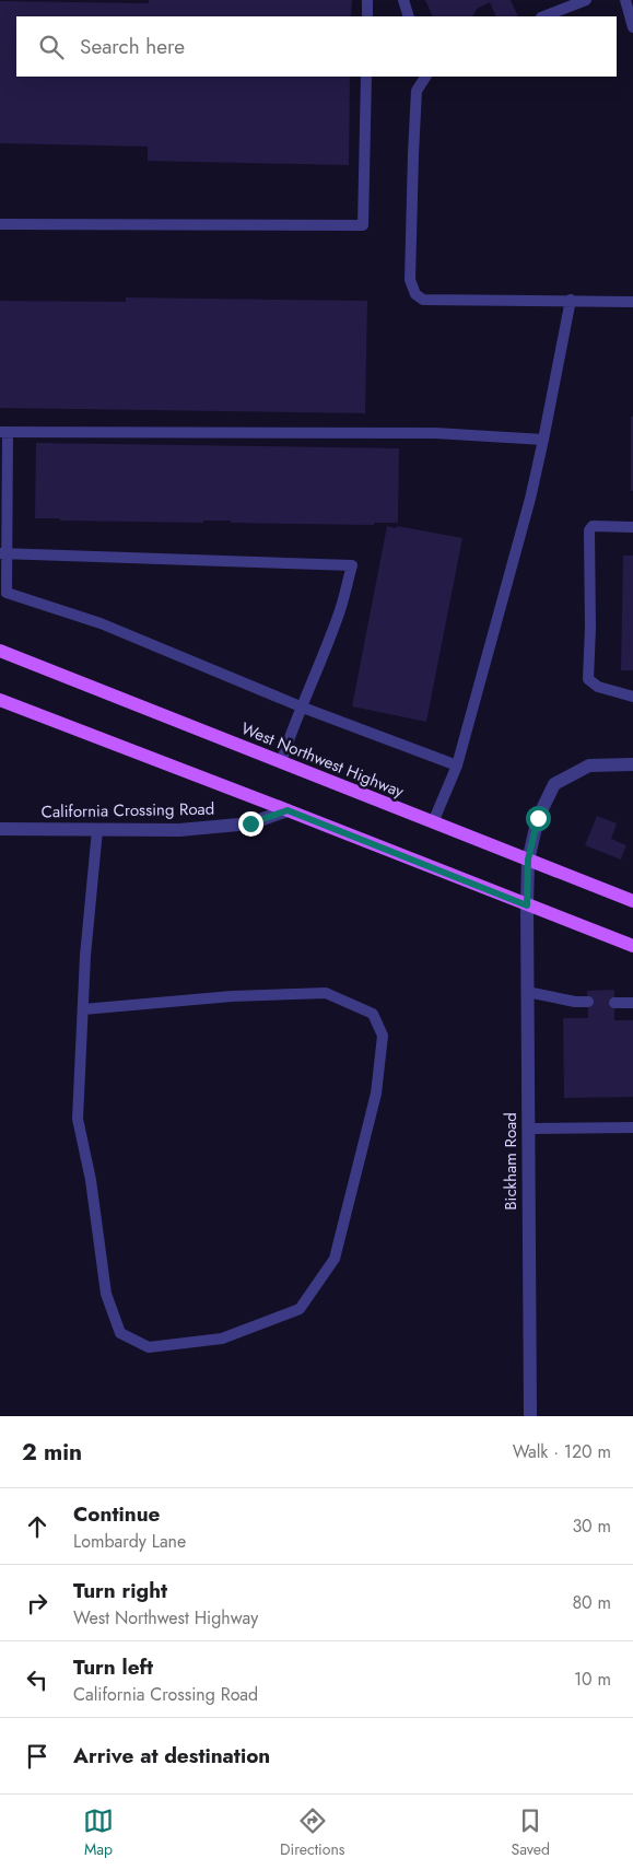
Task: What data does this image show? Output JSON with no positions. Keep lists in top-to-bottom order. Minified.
{"streets":{"main road":["West Northwest Highway"],"street":["California Crossing Road","Bickham Road"]},"crossings":[["West Northwest Highway","Bickham Road"]],"page":{"search":"Search here","heading":["2 min","Walk · 120 m"],"list":[["Continue","Lombardy Lane","30 m"],["Turn right","West Northwest Highway","80 m"],["Turn left","California Crossing Road","10 m"],"Arrive at destination"],"nav":["Map","Directions","Saved"]}}
